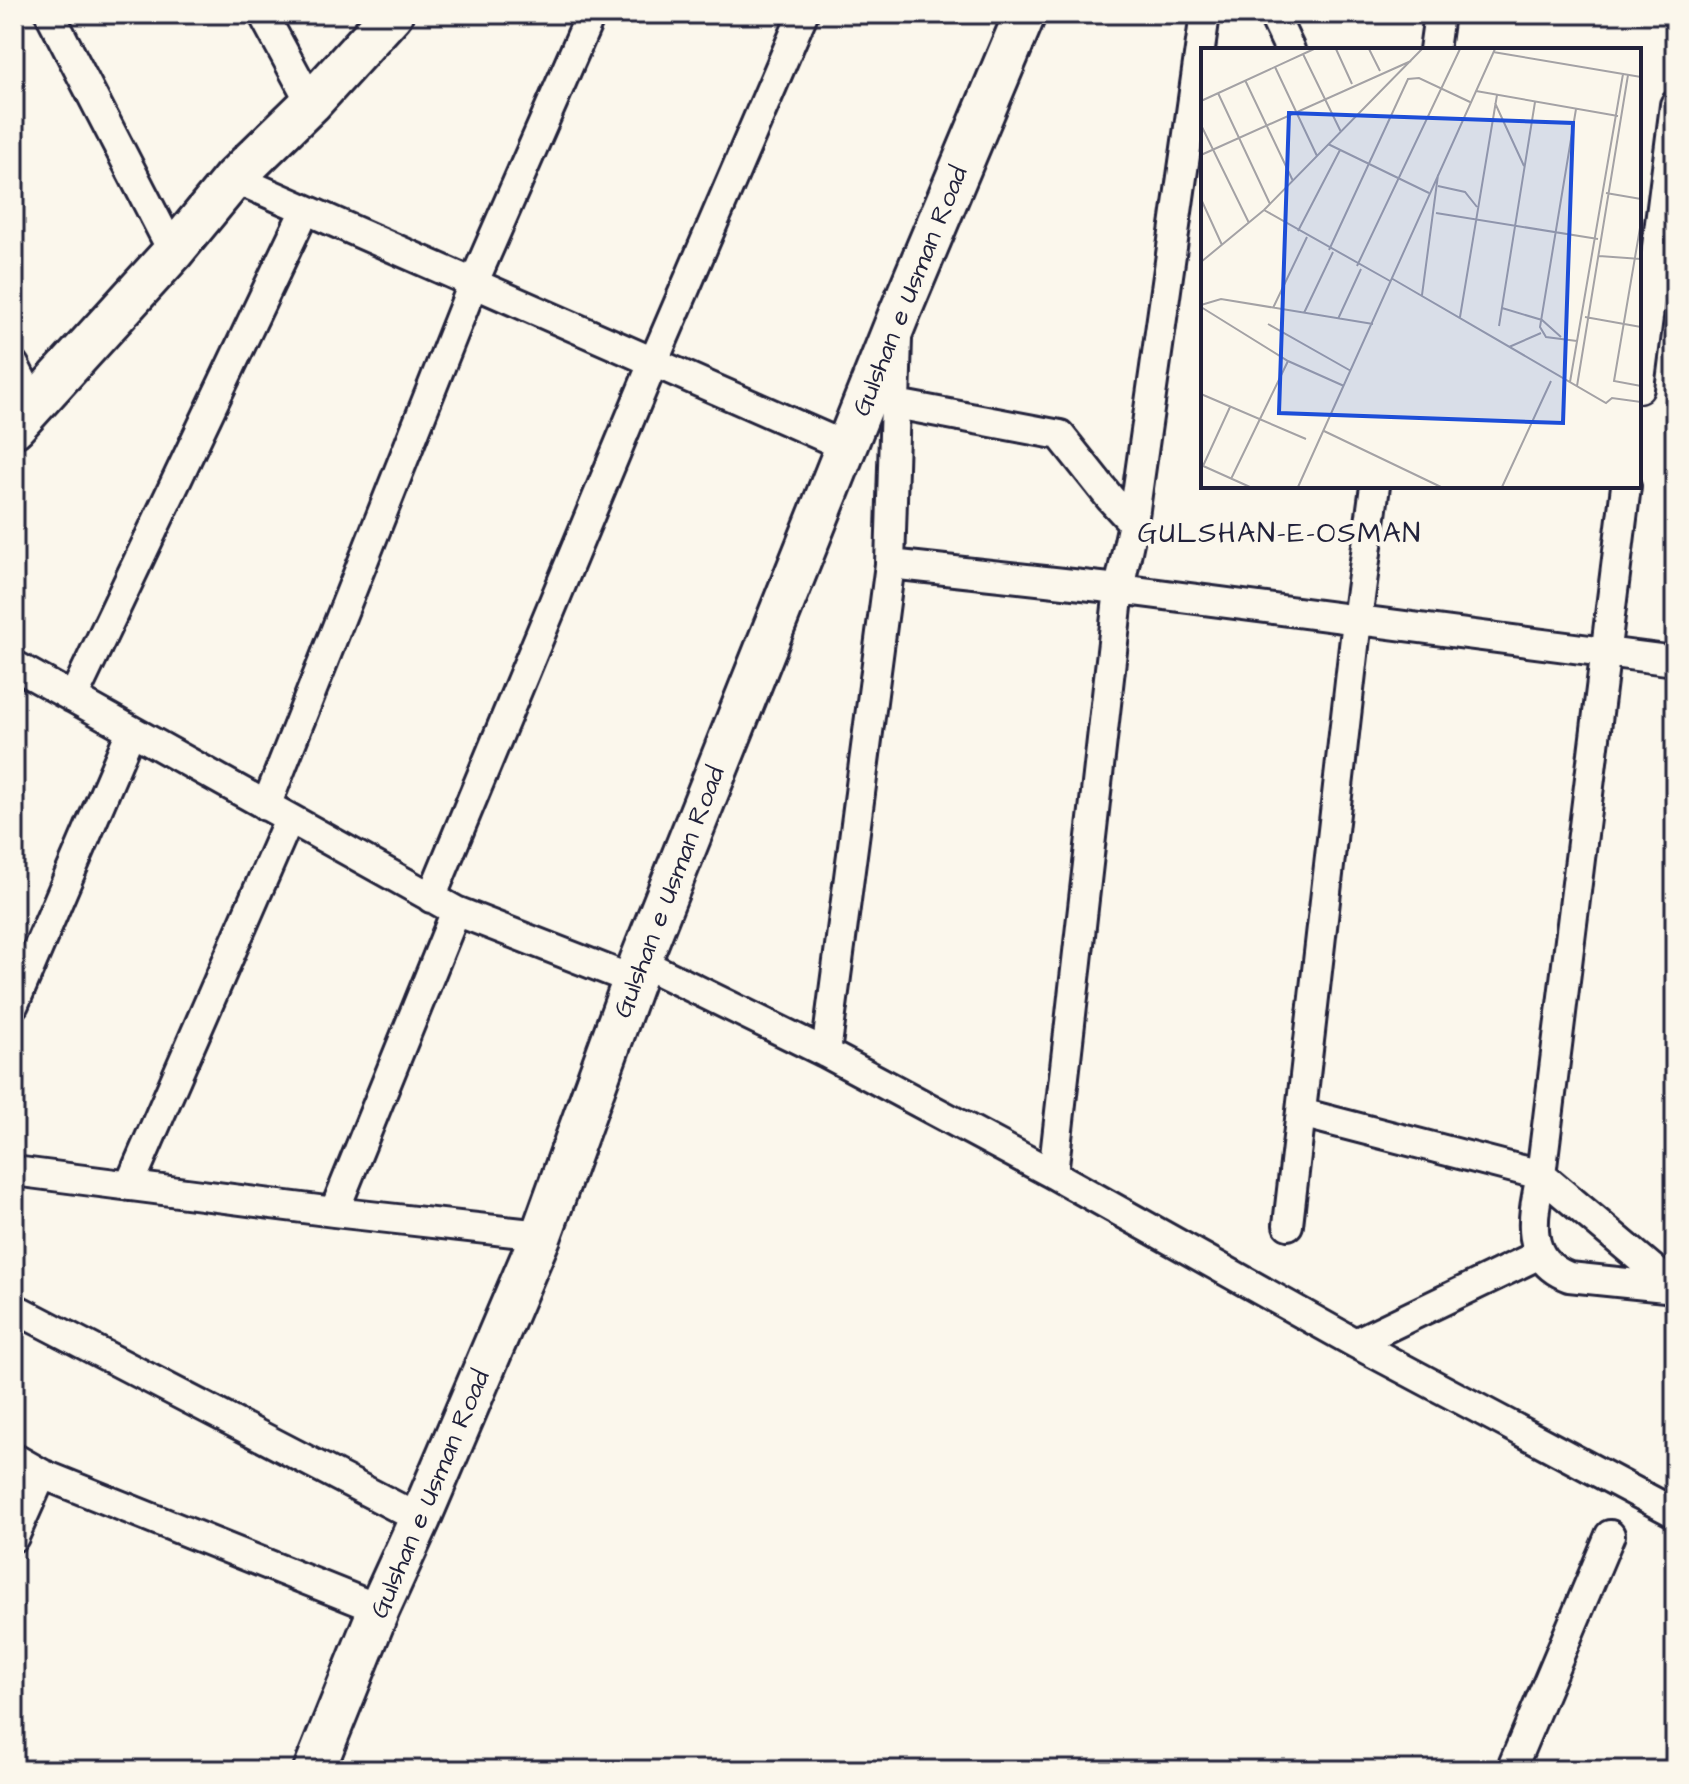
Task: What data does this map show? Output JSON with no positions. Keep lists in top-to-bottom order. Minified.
{"streets":{"street":["Gulshan e Usman Road"]},"districts":["GULSHAN-E-OSMAN"]}
